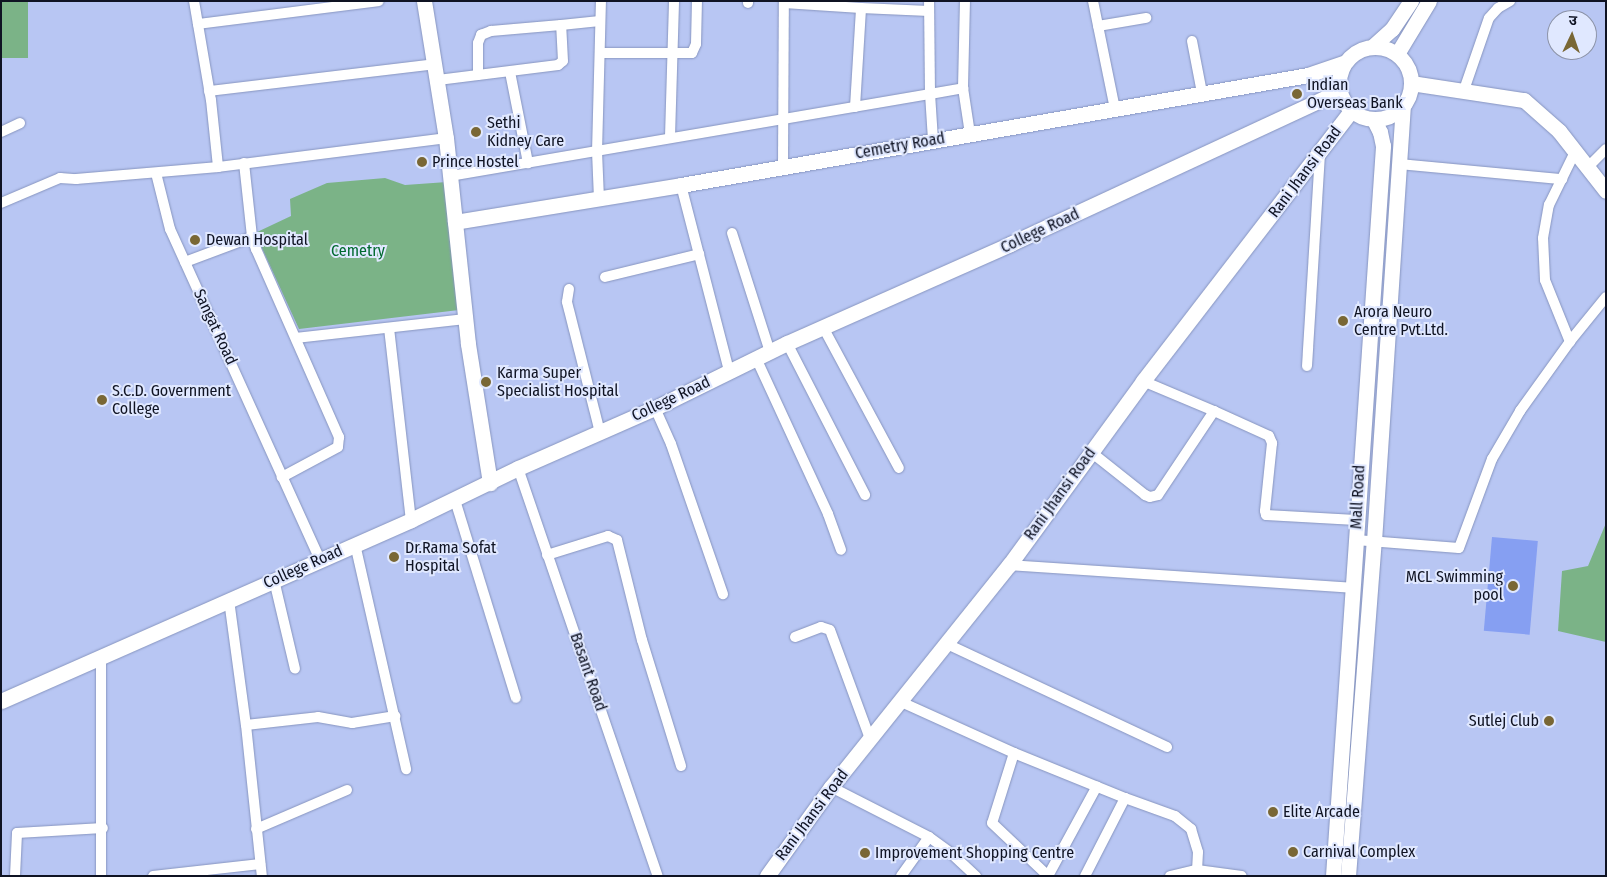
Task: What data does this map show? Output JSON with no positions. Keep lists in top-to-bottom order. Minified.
{"streets":{"street":["Cemetry Road","Rani Jhansi Road","College Road","Sangat Road","Mall Road","Basant Road"]},"crossings":[["Cemetry Road","Rani Jhansi Road"],["Cemetry Road","College Road"],["Cemetry Road","Mall Road"],["Rani Jhansi Road","College Road"],["Rani Jhansi Road","Mall Road"],["College Road","Sangat Road"],["College Road","Mall Road"],["College Road","Basant Road"]],"parks":["Cemetry"],"places":["Indian Overseas Bank","Sethi Kidney Care","Prince Hostel","Dewan Hospital","Arora Neuro Centre Pvt.Ltd.","Karma Super Specialist Hospital","S.C.D. Government College","Dr.Rama Sofat Hospital","MCL Swimming pool","Sutlej Club","Elite Arcade","Carnival Complex","Improvement Shopping Centre"],"north":"top"}
